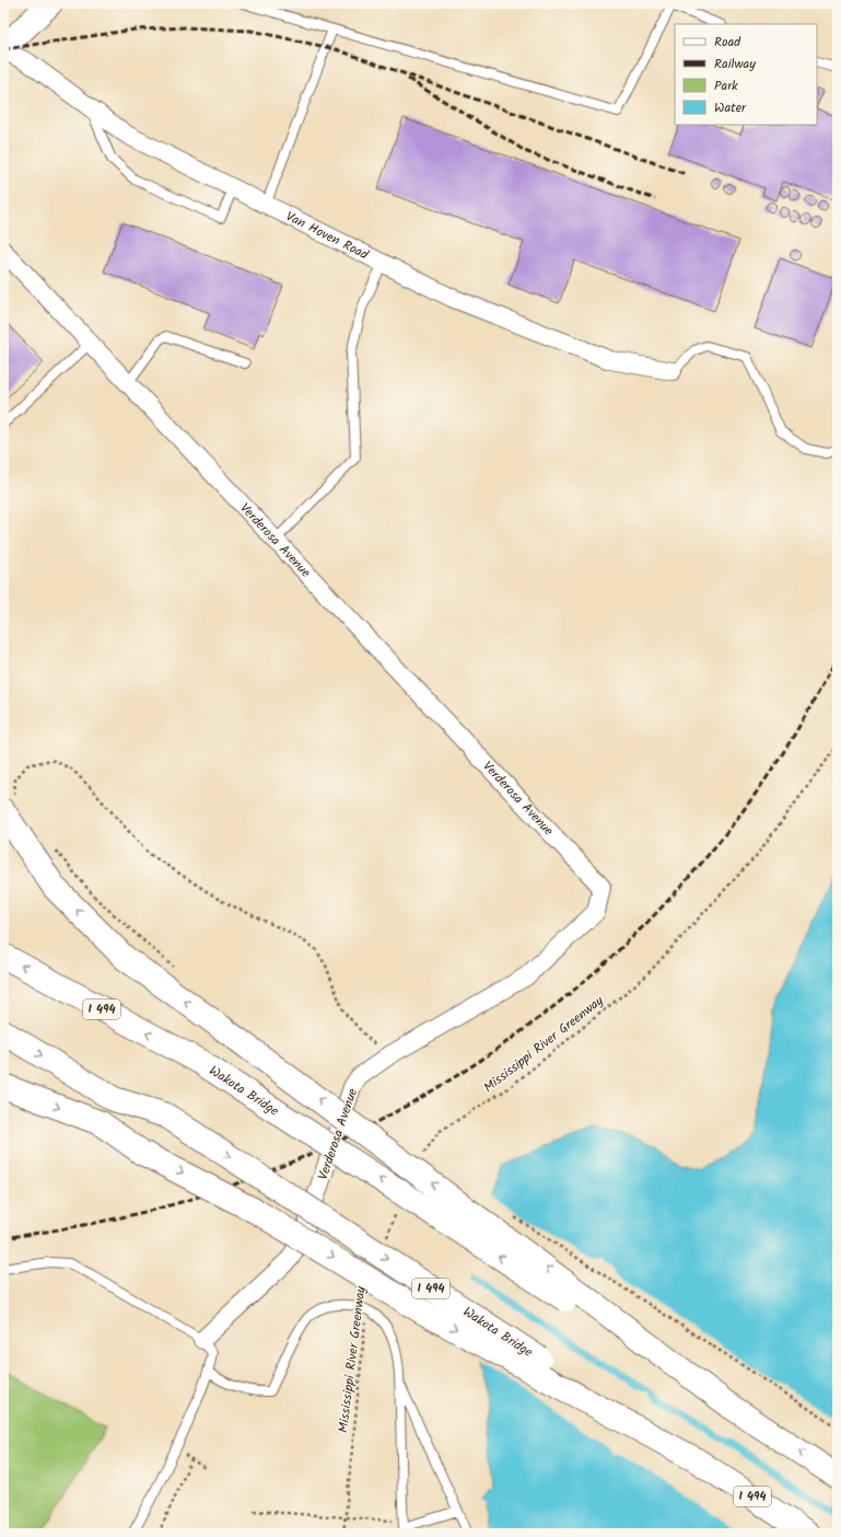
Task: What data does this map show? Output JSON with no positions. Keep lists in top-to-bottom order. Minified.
{"streets":{"main road":["I 494","Wakota Bridge"],"street":["Van Hoven Road","Verderosa Avenue"],"path":["Mississippi River Greenway"]},"legend":["Road","Railway","Park","Water"]}
